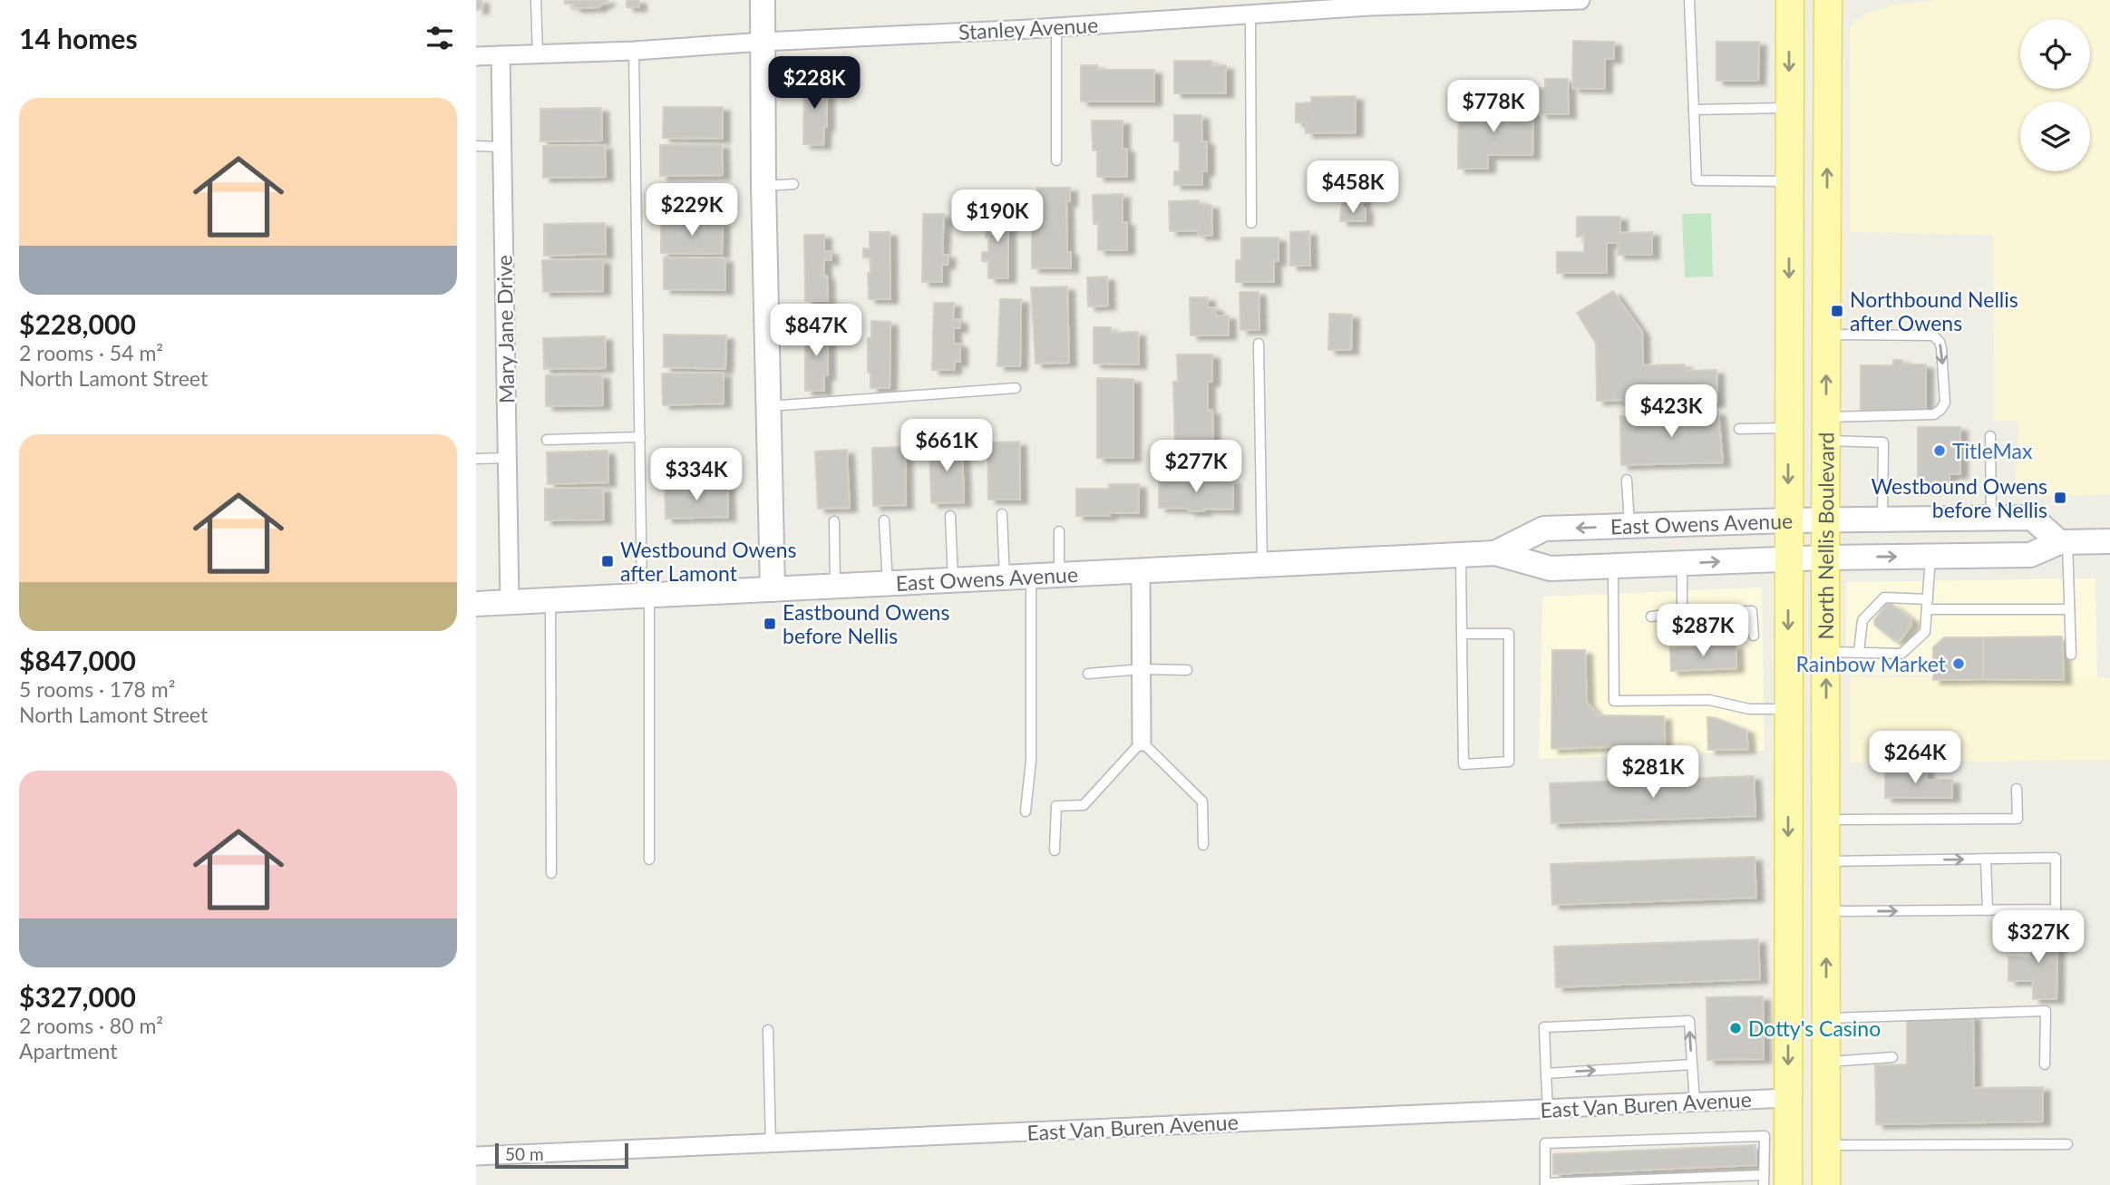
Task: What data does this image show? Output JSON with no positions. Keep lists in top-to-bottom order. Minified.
{"streets":{"main road":["East Owens Avenue","North Nellis Boulevard"],"street":["Stanley Avenue","Mary Jane Drive","East Van Buren Avenue"]},"crossings":[["Stanley Avenue","Mary Jane Drive"],["Mary Jane Drive","East Owens Avenue"],["East Owens Avenue","North Nellis Boulevard"],["North Nellis Boulevard","East Van Buren Avenue"]],"places":{"transit":["Northbound Nellis after Owens","Westbound Owens before Nellis","Westbound Owens after Lamont","Eastbound Owens before Nellis"],"other":["TitleMax","Rainbow Market","Dotty's Casino"]},"scale_bar":"50 m","page":{"heading":"14 homes","price":["$228K","$778K","$458K","$229K","$190K","$847K","$423K","$661K","$277K","$334K","$287K","$264K","$281K","$327K"],"list":[{"name":"$228,000","note":"2 rooms · 54 m² · North Lamont Street"},{"name":"$847,000","note":"5 rooms · 178 m² · North Lamont Street"},{"name":"$327,000","note":"2 rooms · 80 m² · Apartment"}],"scale":"50 m"}}
